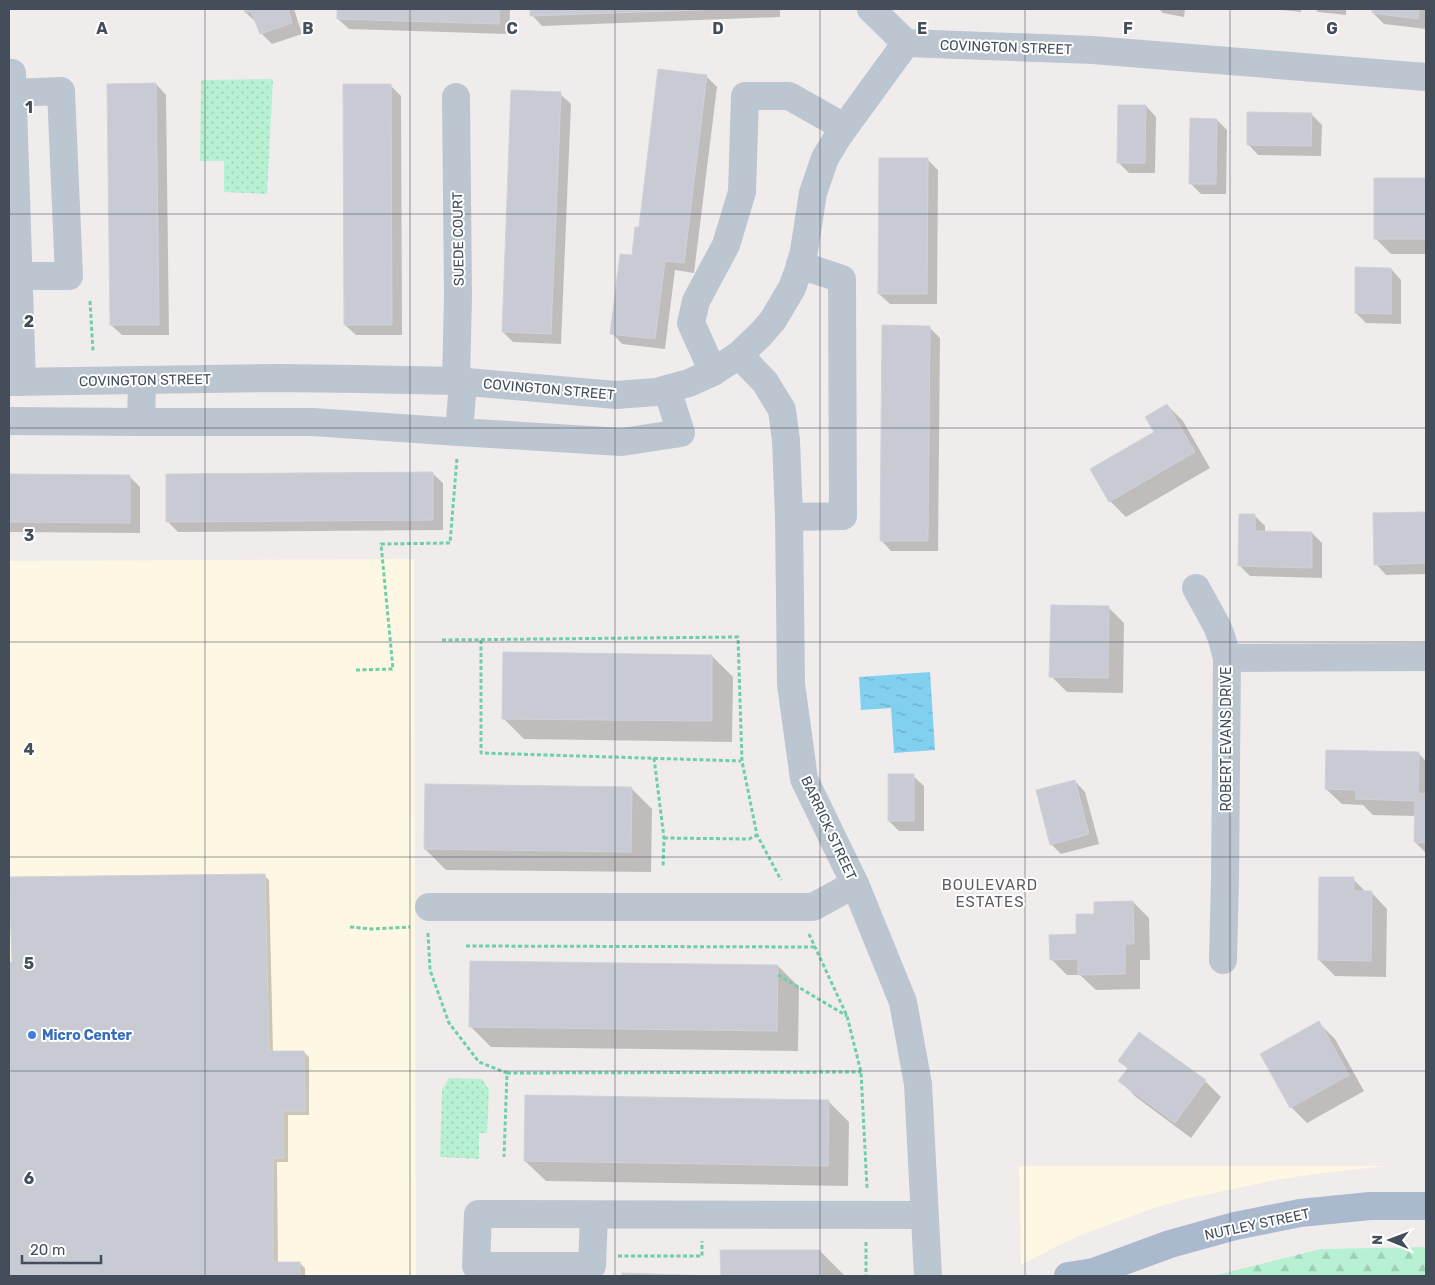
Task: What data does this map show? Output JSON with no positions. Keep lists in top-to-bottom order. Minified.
{"streets":{"main road":["NUTLEY STREET"],"street":["COVINGTON STREET","SUEDE COURT","ROBERT EVANS DRIVE","BARRICK STREET"]},"crossings":[["COVINGTON STREET","SUEDE COURT"],["COVINGTON STREET","BARRICK STREET"]],"districts":["BOULEVARD ESTATES"],"places":["Micro Center"],"scale_bar":"20 m","north":"left","grid":{"columns":["A","B","C","D","E","F","G"],"rows":["1","2","3","4","5","6"]}}
